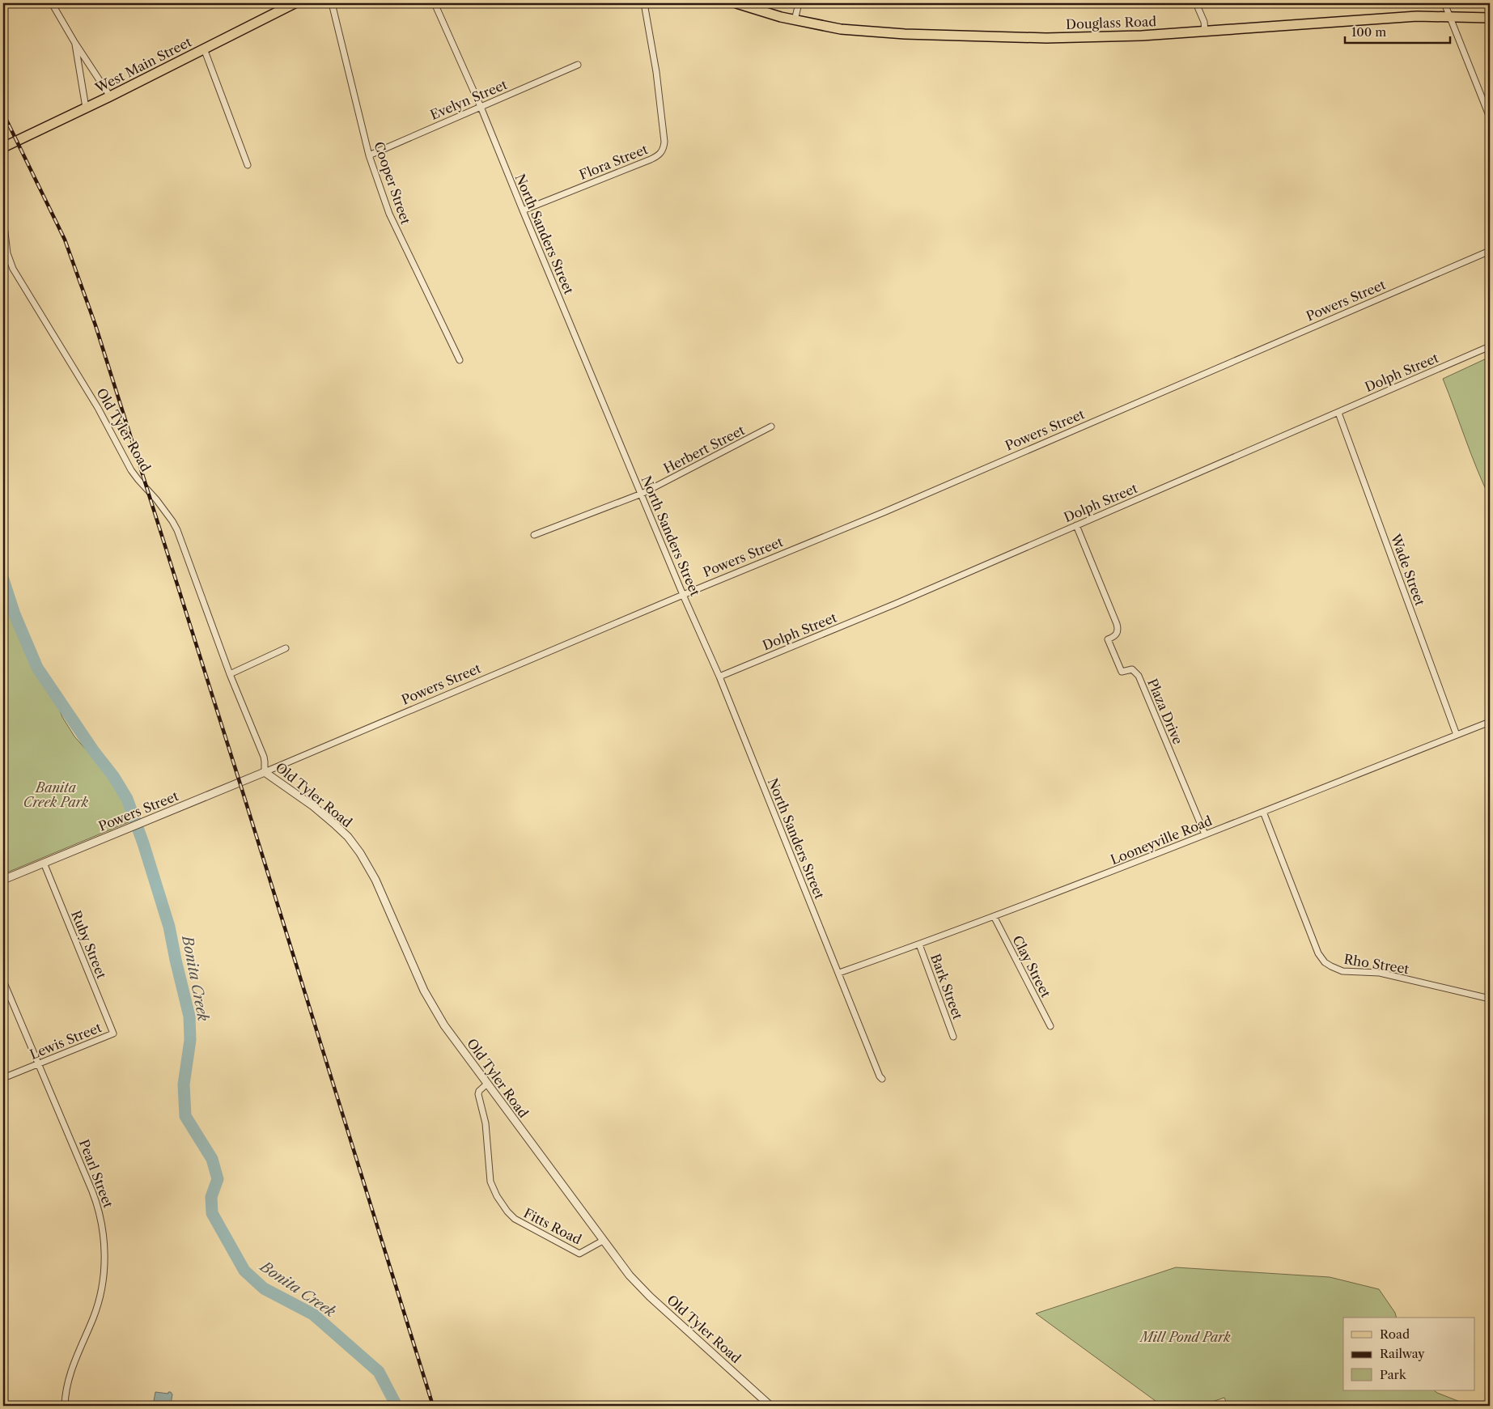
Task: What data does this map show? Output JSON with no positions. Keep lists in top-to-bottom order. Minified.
{"streets":{"main road":["Douglass Road","West Main Street"],"street":["Evelyn Street","Flora Street","Cooper Street","North Sanders Street","Powers Street","Dolph Street","Old Tyler Road","Herbert Street","Wade Street","Plaza Drive","Looneyville Road","Ruby Street","Rho Street","Clay Street","Bark Street","Lewis Street","Pearl Street","Fitts Road"]},"crossings":[["Evelyn Street","Cooper Street"],["Evelyn Street","North Sanders Street"],["Flora Street","North Sanders Street"],["North Sanders Street","Powers Street"],["North Sanders Street","Dolph Street"],["North Sanders Street","Herbert Street"],["North Sanders Street","Looneyville Road"],["Powers Street","Old Tyler Road"],["Powers Street","Ruby Street"],["Dolph Street","Wade Street"],["Dolph Street","Plaza Drive"],["Old Tyler Road","Fitts Road"],["Wade Street","Looneyville Road"],["Plaza Drive","Looneyville Road"],["Looneyville Road","Rho Street"],["Looneyville Road","Clay Street"],["Looneyville Road","Bark Street"],["Ruby Street","Lewis Street"],["Lewis Street","Pearl Street"]],"water":["Bonita Creek"],"parks":["Banita Creek Park","Mill Pond Park"],"legend":["Road","Railway","Park"],"scale_bar":"100 m"}
